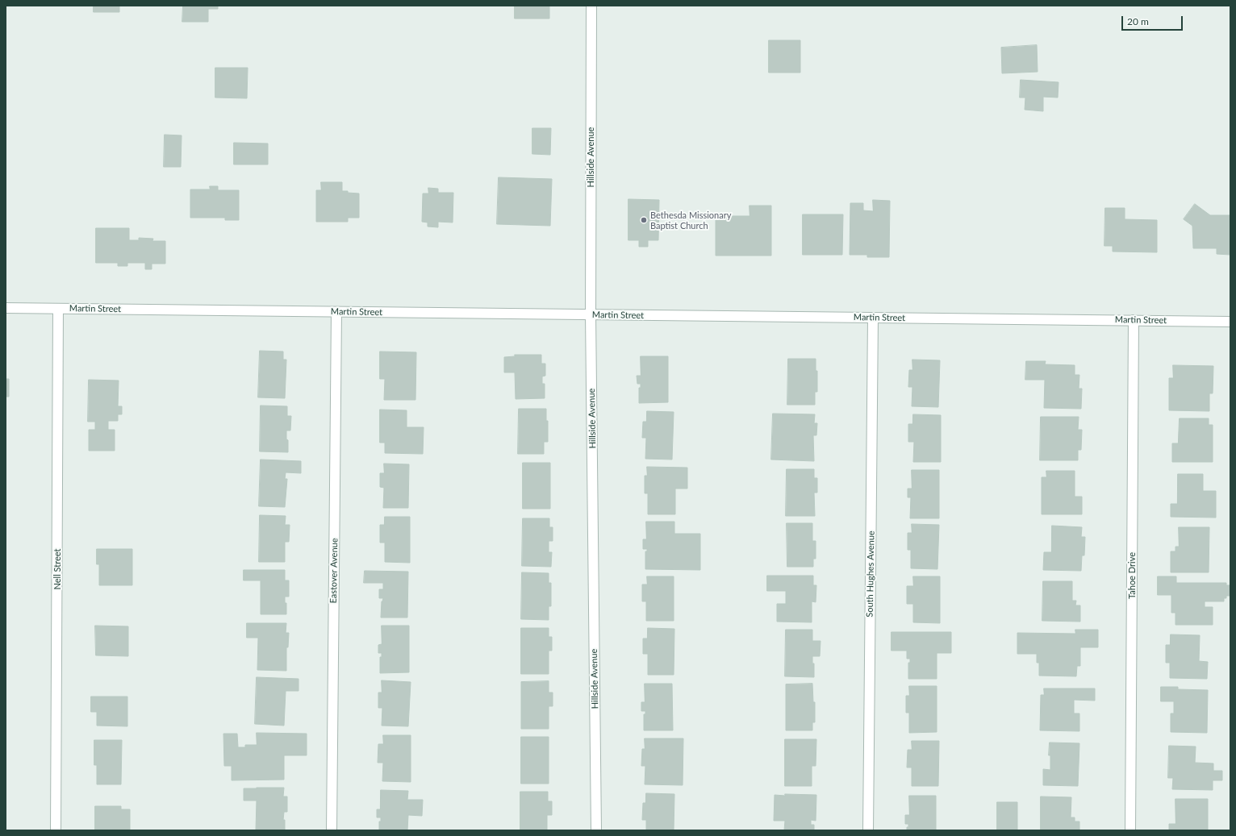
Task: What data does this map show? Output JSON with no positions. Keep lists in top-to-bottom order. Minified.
{"streets":{"street":["Hillside Avenue","Martin Street","Nell Street","Eastover Avenue","South Hughes Avenue","Tahoe Drive"]},"crossings":[["Hillside Avenue","Martin Street"],["Martin Street","Nell Street"],["Martin Street","Eastover Avenue"],["Martin Street","South Hughes Avenue"],["Martin Street","Tahoe Drive"]],"places":["Bethesda Missionary Baptist Church"],"scale_bar":"20 m"}
